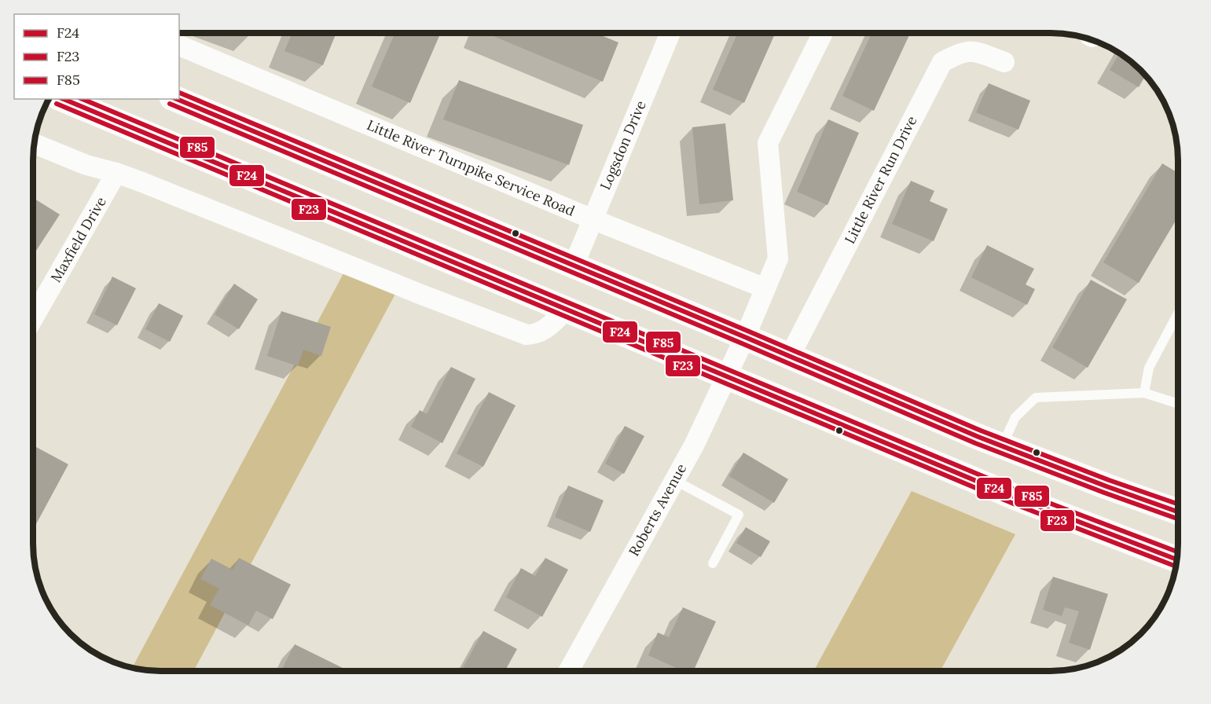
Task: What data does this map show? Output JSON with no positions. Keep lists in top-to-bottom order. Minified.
{"streets":{"street":["Logsdon Drive","Little River Turnpike Service Road","Little River Run Drive","Maxfield Drive","Roberts Avenue"]},"crossings":[["Logsdon Drive","Little River Turnpike Service Road"]],"lines":["transit line F85","transit line F24","transit line F23"],"legend":["F24","F23","F85"]}
